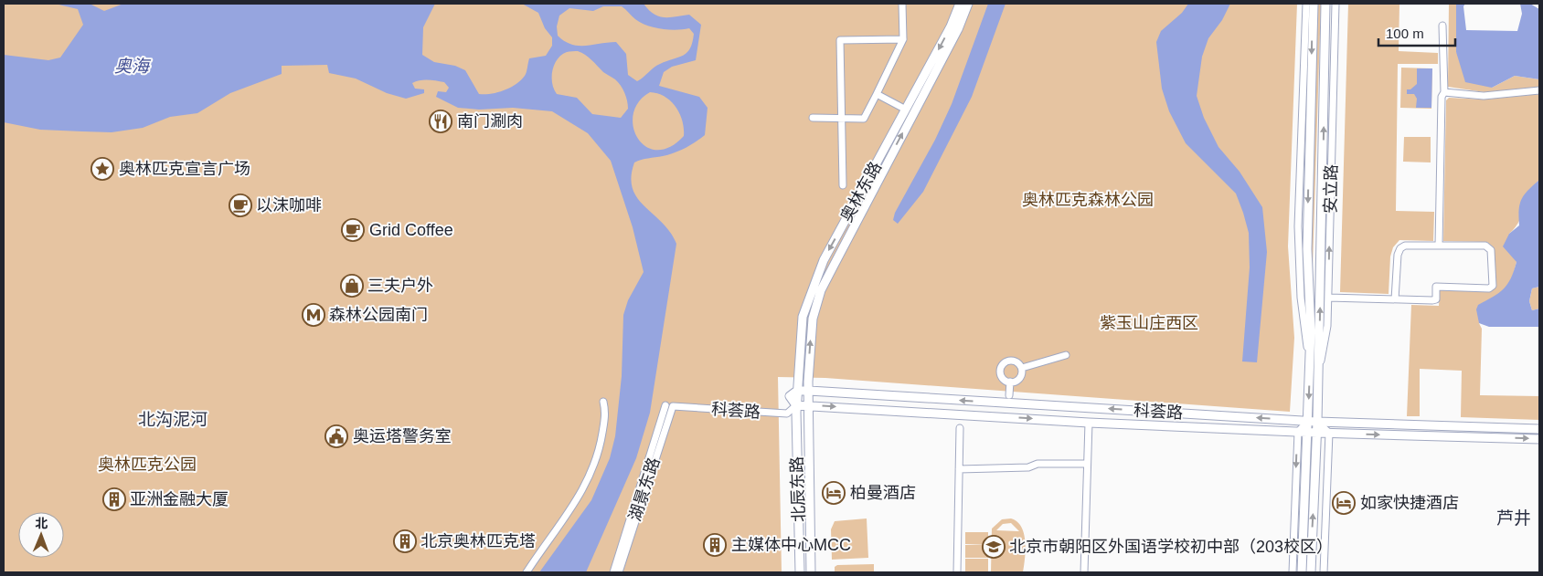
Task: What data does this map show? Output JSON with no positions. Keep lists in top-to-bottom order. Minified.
{"streets":{"main road":["安立路","奥林东路","科荟路","北辰东路"],"street":["湖景东路"]},"crossings":[["安立路","科荟路"],["奥林东路","科荟路"],["奥林东路","北辰东路"],["科荟路","湖景东路"],["科荟路","北辰东路"]],"districts":["北沟泥河","芦井"],"water":["奥海"],"parks":["奥林匹克森林公园","紫玉山庄西区","奥林匹克公园"],"places":{"restaurant":["南门涮肉"],"place":["奥林匹克宣言广场"],"cafe":["以沫咖啡","Grid Coffee"],"shop":["三夫户外"],"metro station":["森林公园南门"],"public building":["奥运塔警务室"],"hotel":["柏曼酒店","如家快捷酒店"],"building":["亚洲金融大厦","北京奥林匹克塔","主媒体中心MCC"],"school or university":["北京市朝阳区外国语学校初中部（203校区）"]},"scale_bar":"100 m","north":"top"}
